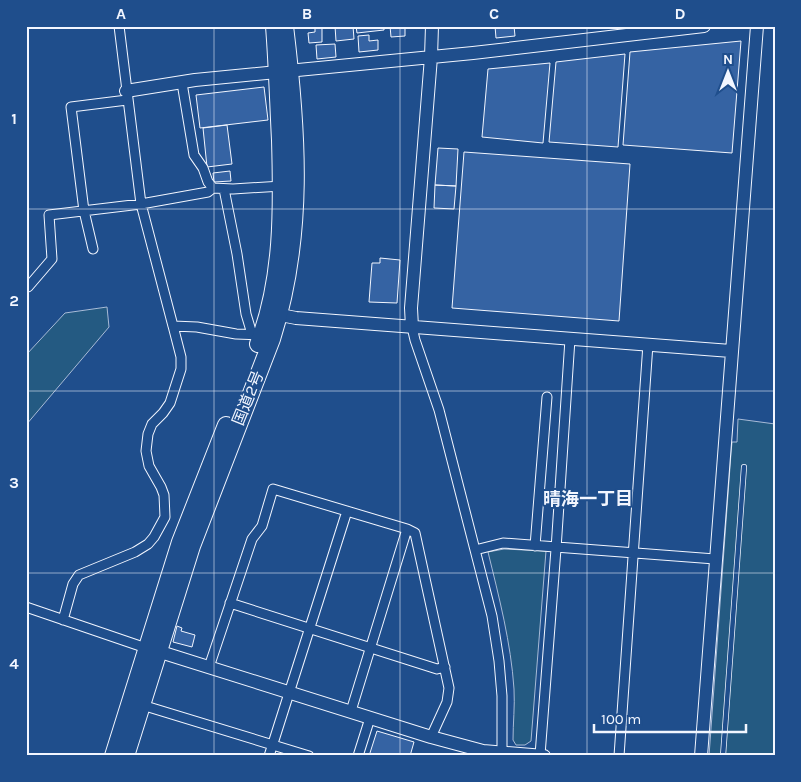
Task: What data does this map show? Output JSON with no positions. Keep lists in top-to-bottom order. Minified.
{"streets":{"highway":["国道2号"]},"districts":["晴海一丁目"],"scale_bar":"100 m","north":"top","grid":{"columns":["A","B","C","D"],"rows":["1","2","3","4"]}}
